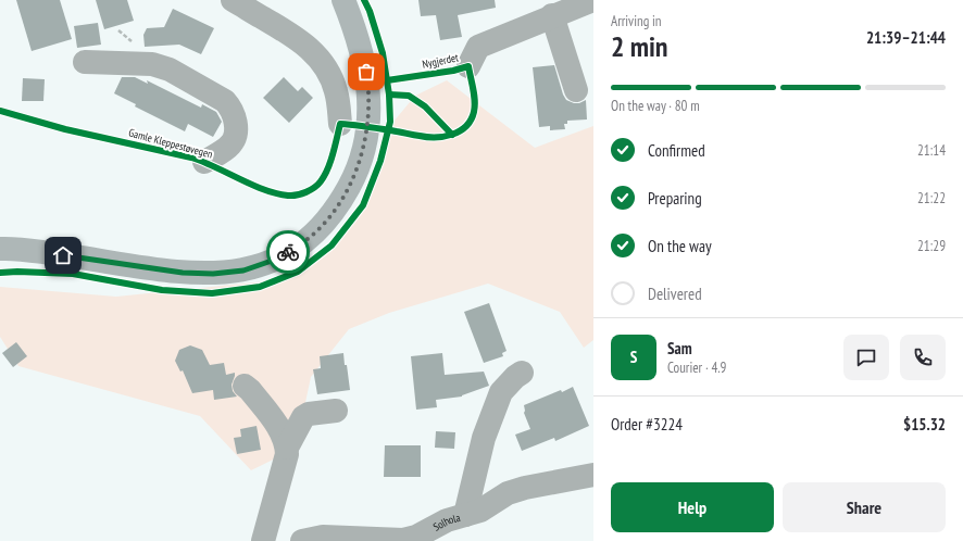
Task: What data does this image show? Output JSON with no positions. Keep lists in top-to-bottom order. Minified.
{"streets":{"street":["Nygjerdet","Gamle Kleppestøvegen","Solhola"]},"page":{"heading":["2 min","Arriving in","21:39–21:44"],"panel":["Sam","Courier · 4.9","Order #3224","$15.32"],"bar":"On the way · 80 m","list":[["Confirmed","21:14"],["Preparing","21:22"],["On the way","21:29"],"Delivered"],"round":"S","buttons":["Help","Share"]}}
